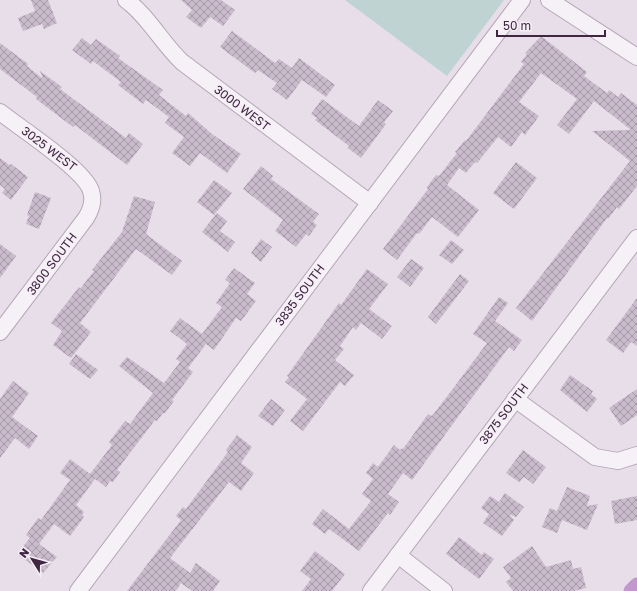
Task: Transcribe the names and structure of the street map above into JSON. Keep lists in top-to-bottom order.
{
  "streets": {
    "street": [
      "3000 WEST",
      "3025 WEST",
      "3800 SOUTH",
      "3835 SOUTH",
      "3875 SOUTH"
    ]
  },
  "crossings": [
    ["3000 WEST", "3835 SOUTH"],
    ["3025 WEST", "3800 SOUTH"]
  ],
  "scale_bar": "50 m",
  "north": "top left"
}
